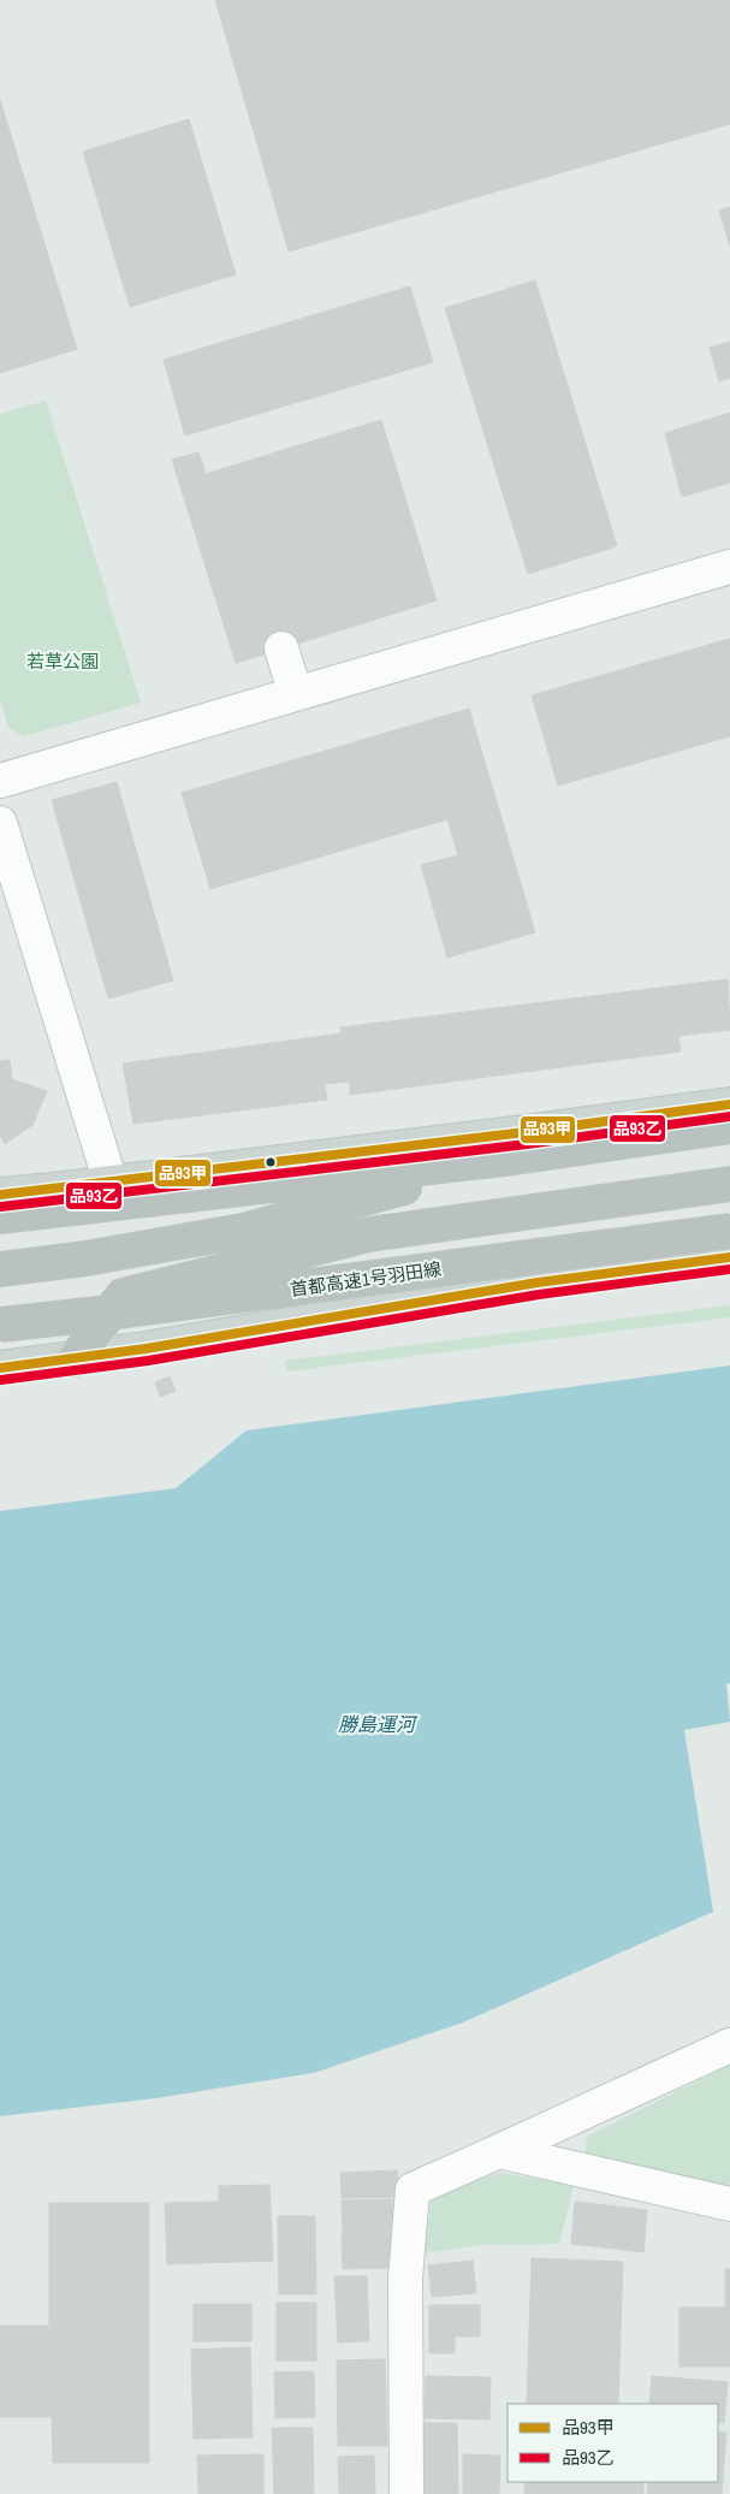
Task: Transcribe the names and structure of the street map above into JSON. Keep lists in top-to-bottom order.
{
  "streets": {
    "highway": ["首都高速1号羽田線"]
  },
  "water": ["勝島運河"],
  "parks": ["若草公園"],
  "lines": ["transit line 品93甲", "transit line 品93乙"],
  "legend": ["品93甲", "品93乙"]
}
